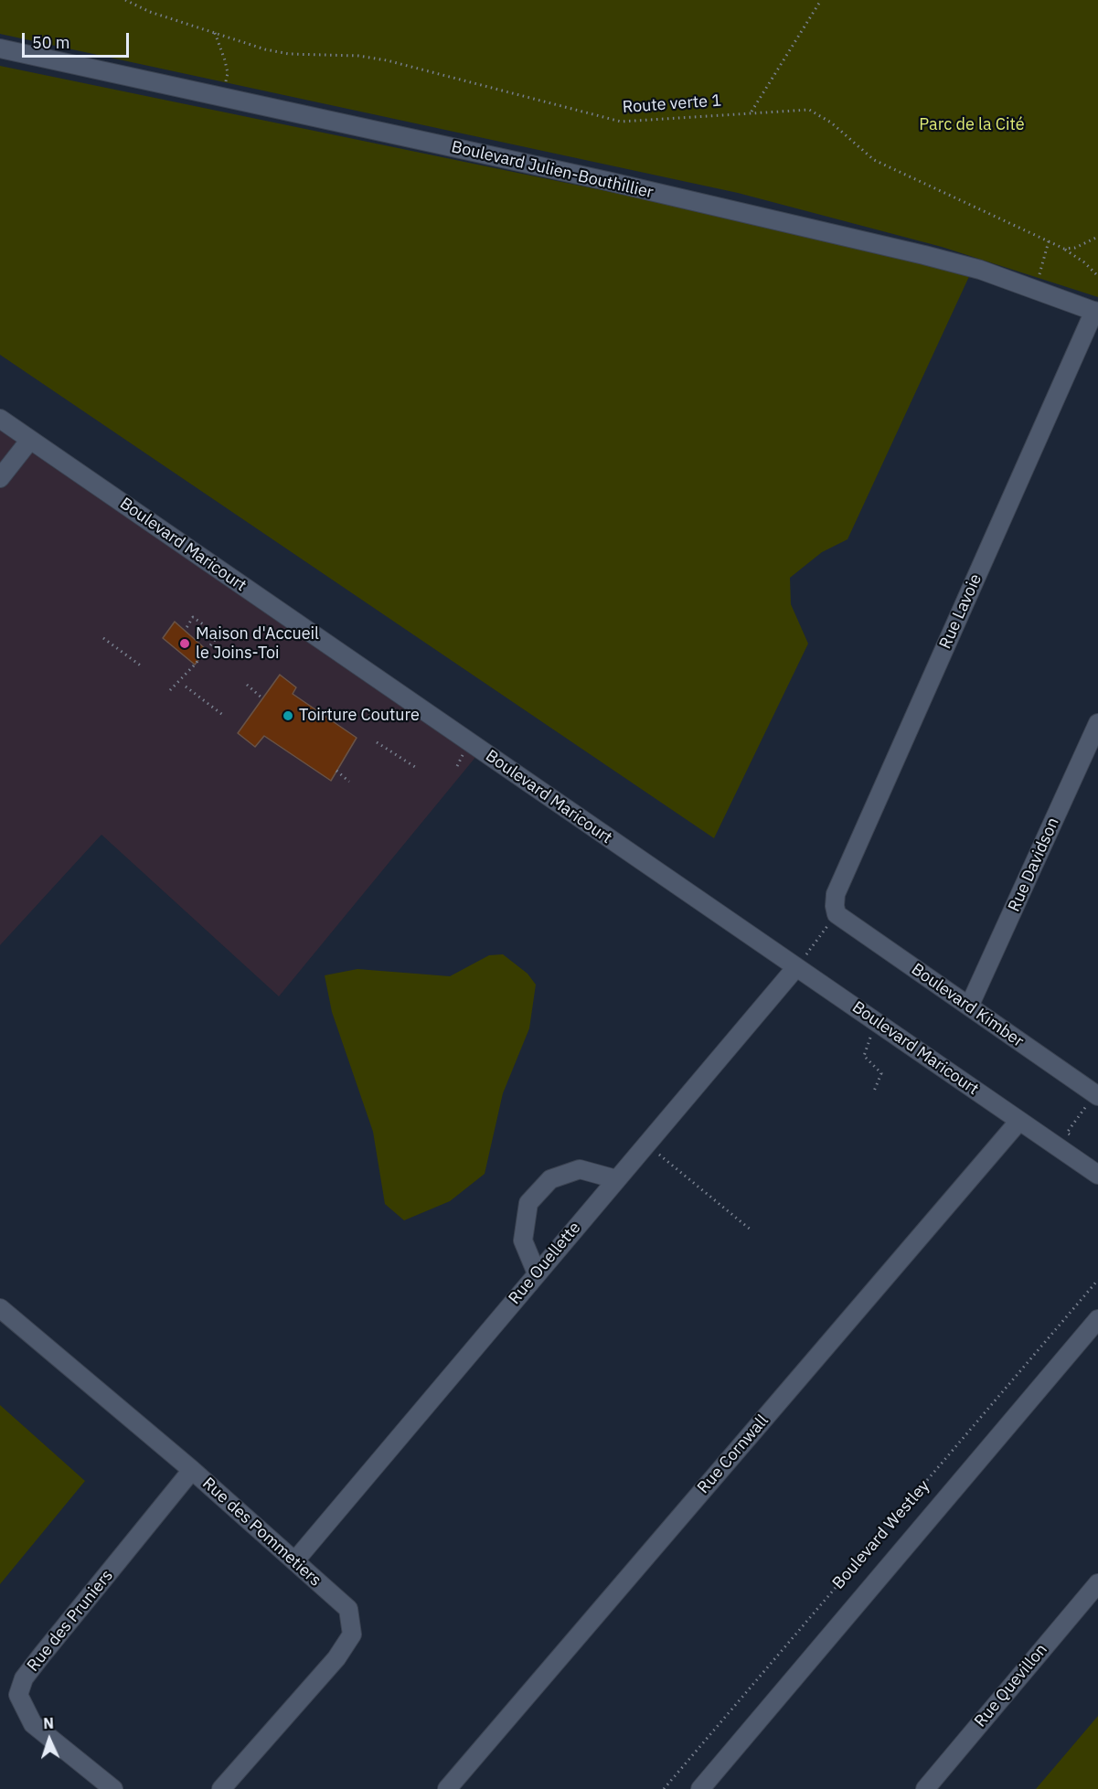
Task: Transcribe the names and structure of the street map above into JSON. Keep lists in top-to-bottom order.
{
  "streets": {
    "street": [
      "Boulevard Julien-Bouthillier",
      "Boulevard Maricourt",
      "Rue Lavoie",
      "Rue Davidson",
      "Boulevard Kimber",
      "Rue Ouellette",
      "Rue Cornwall",
      "Rue des Pommetiers",
      "Boulevard Westley",
      "Rue des Pruniers",
      "Rue Quevillon"
    ],
    "path": ["Route verte 1"]
  },
  "crossings": [
    ["Boulevard Julien-Bouthillier", "Rue Lavoie"],
    ["Boulevard Maricourt", "Rue Ouellette"],
    ["Boulevard Maricourt", "Rue Cornwall"],
    ["Rue Lavoie", "Boulevard Kimber"],
    ["Rue Davidson", "Boulevard Kimber"],
    ["Rue Ouellette", "Rue des Pommetiers"],
    ["Rue des Pommetiers", "Rue des Pruniers"]
  ],
  "parks": ["Parc de la Cité"],
  "places": ["Maison d'Accueil le Joins-Toi", "Toirture Couture"],
  "scale_bar": "50 m",
  "north": "top"
}
